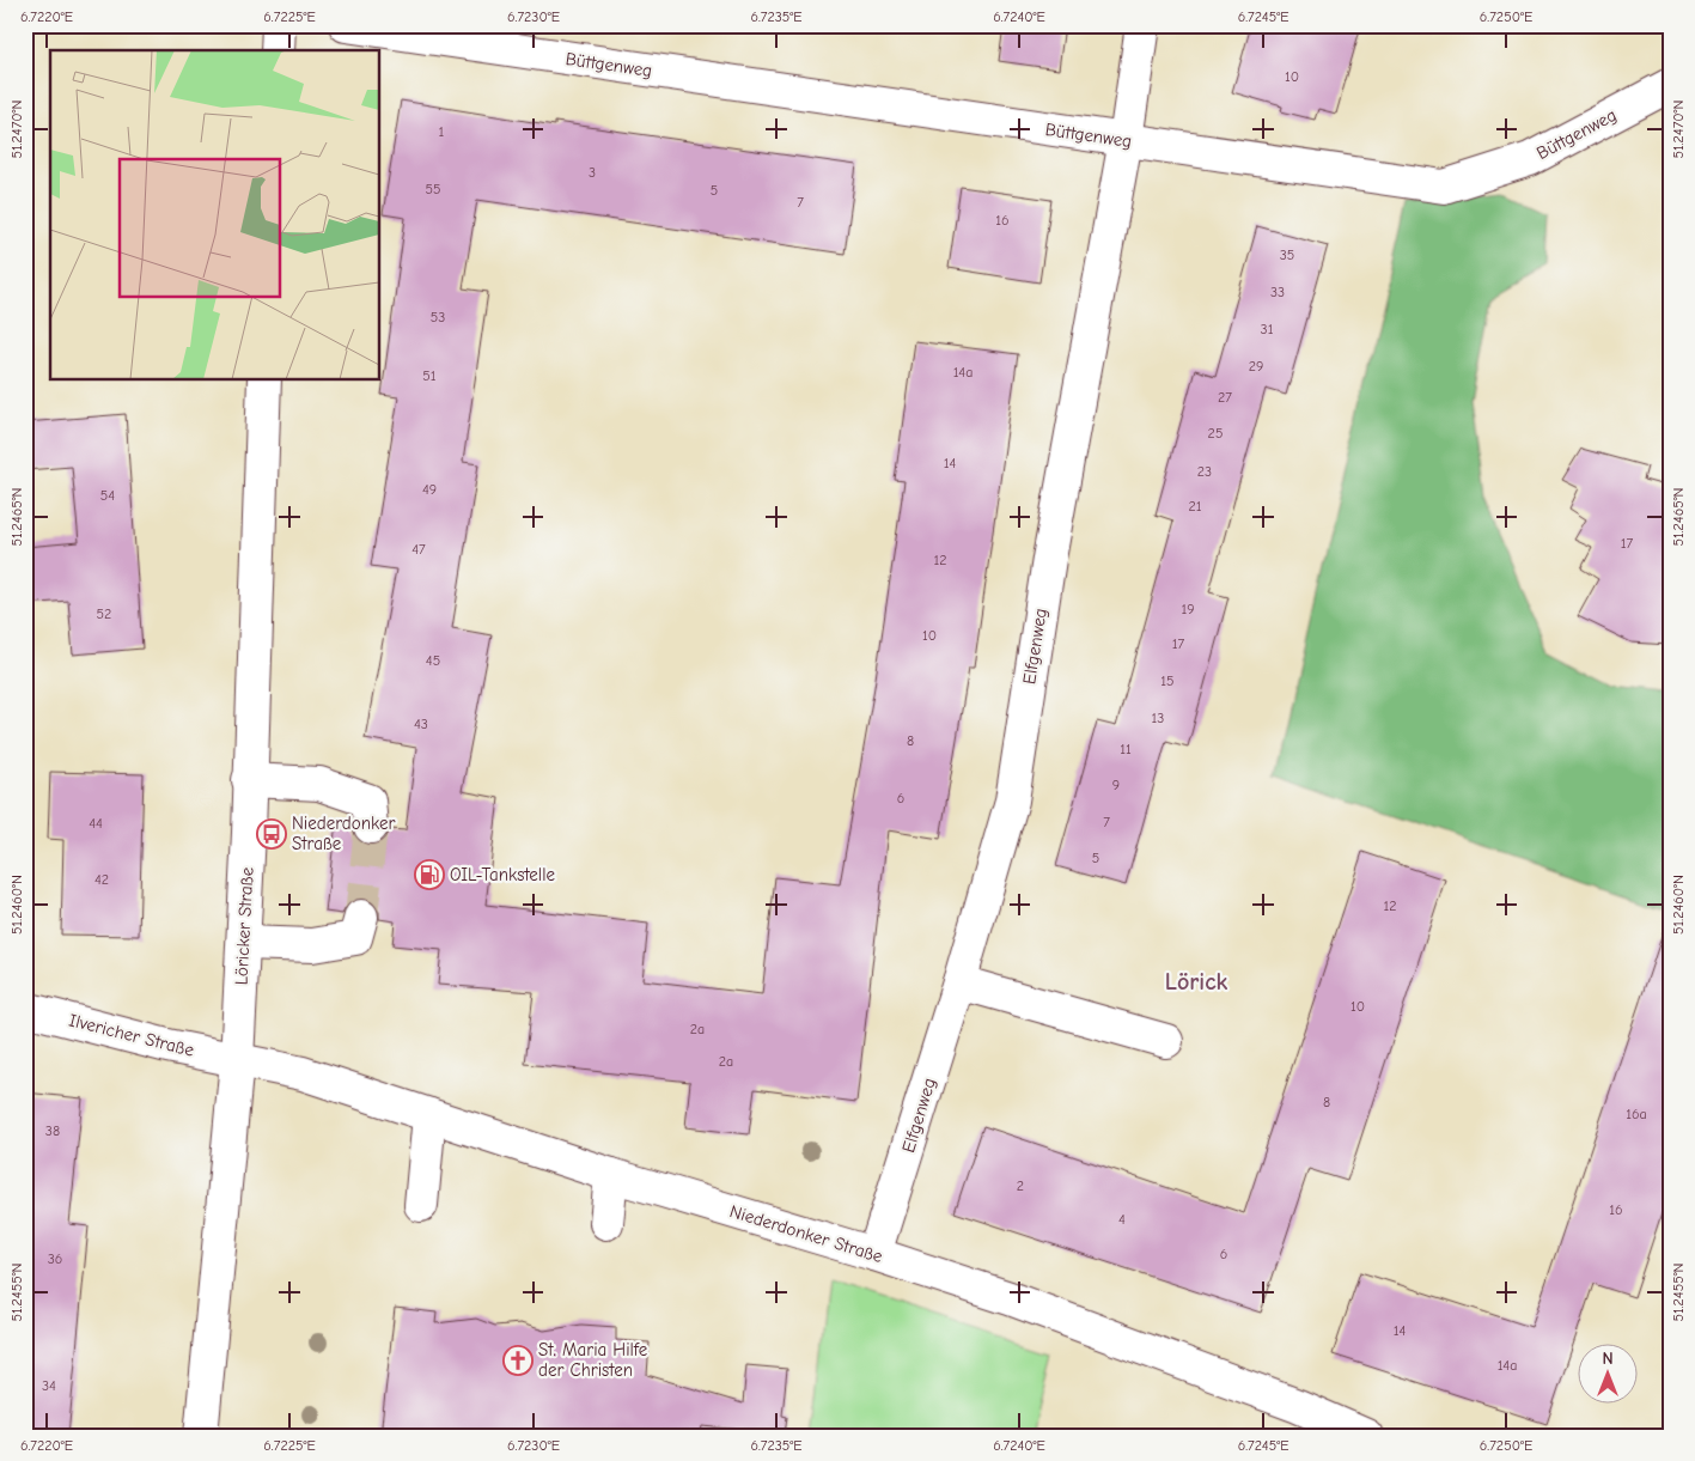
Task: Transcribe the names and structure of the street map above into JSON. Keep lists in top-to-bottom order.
{
  "streets": {
    "street": [
      "Büttgenweg",
      "Elfgenweg",
      "Löricker Straße",
      "Ilvericher Straße",
      "Niederdonker Straße"
    ]
  },
  "crossings": [
    ["Büttgenweg", "Elfgenweg"],
    ["Elfgenweg", "Niederdonker Straße"],
    ["Löricker Straße", "Ilvericher Straße"],
    ["Löricker Straße", "Niederdonker Straße"],
    ["Ilvericher Straße", "Niederdonker Straße"]
  ],
  "districts": ["Lörick"],
  "places": {
    "bus stop": ["Niederdonker Straße"],
    "fuel station": ["OIL-Tankstelle"],
    "church": ["St. Maria Hilfe der Christen"]
  },
  "house_numbers": [
    "10",
    "1",
    "3",
    "55",
    "5",
    "7",
    "16",
    "35",
    "33",
    "53",
    "31",
    "29",
    "14a",
    "51",
    "27",
    "25",
    "14",
    "23",
    "49",
    "54",
    "21",
    "17",
    "47",
    "12",
    "19",
    "52",
    "10",
    "17",
    "45",
    "15",
    "13",
    "43",
    "8",
    "11",
    "9",
    "6",
    "7",
    "44",
    "5",
    "42",
    "12",
    "10",
    "2a",
    "2a",
    "8",
    "16a",
    "38",
    "2",
    "16",
    "4",
    "6",
    "36",
    "14",
    "14a",
    "34"
  ],
  "north": "top",
  "coordinates": [
    "6.7220°E",
    "6.7225°E",
    "6.7230°E",
    "6.7235°E",
    "6.7240°E",
    "6.7245°E",
    "6.7250°E",
    "51.2470°N",
    "51.2465°N",
    "51.2460°N",
    "51.2455°N"
  ]
}
